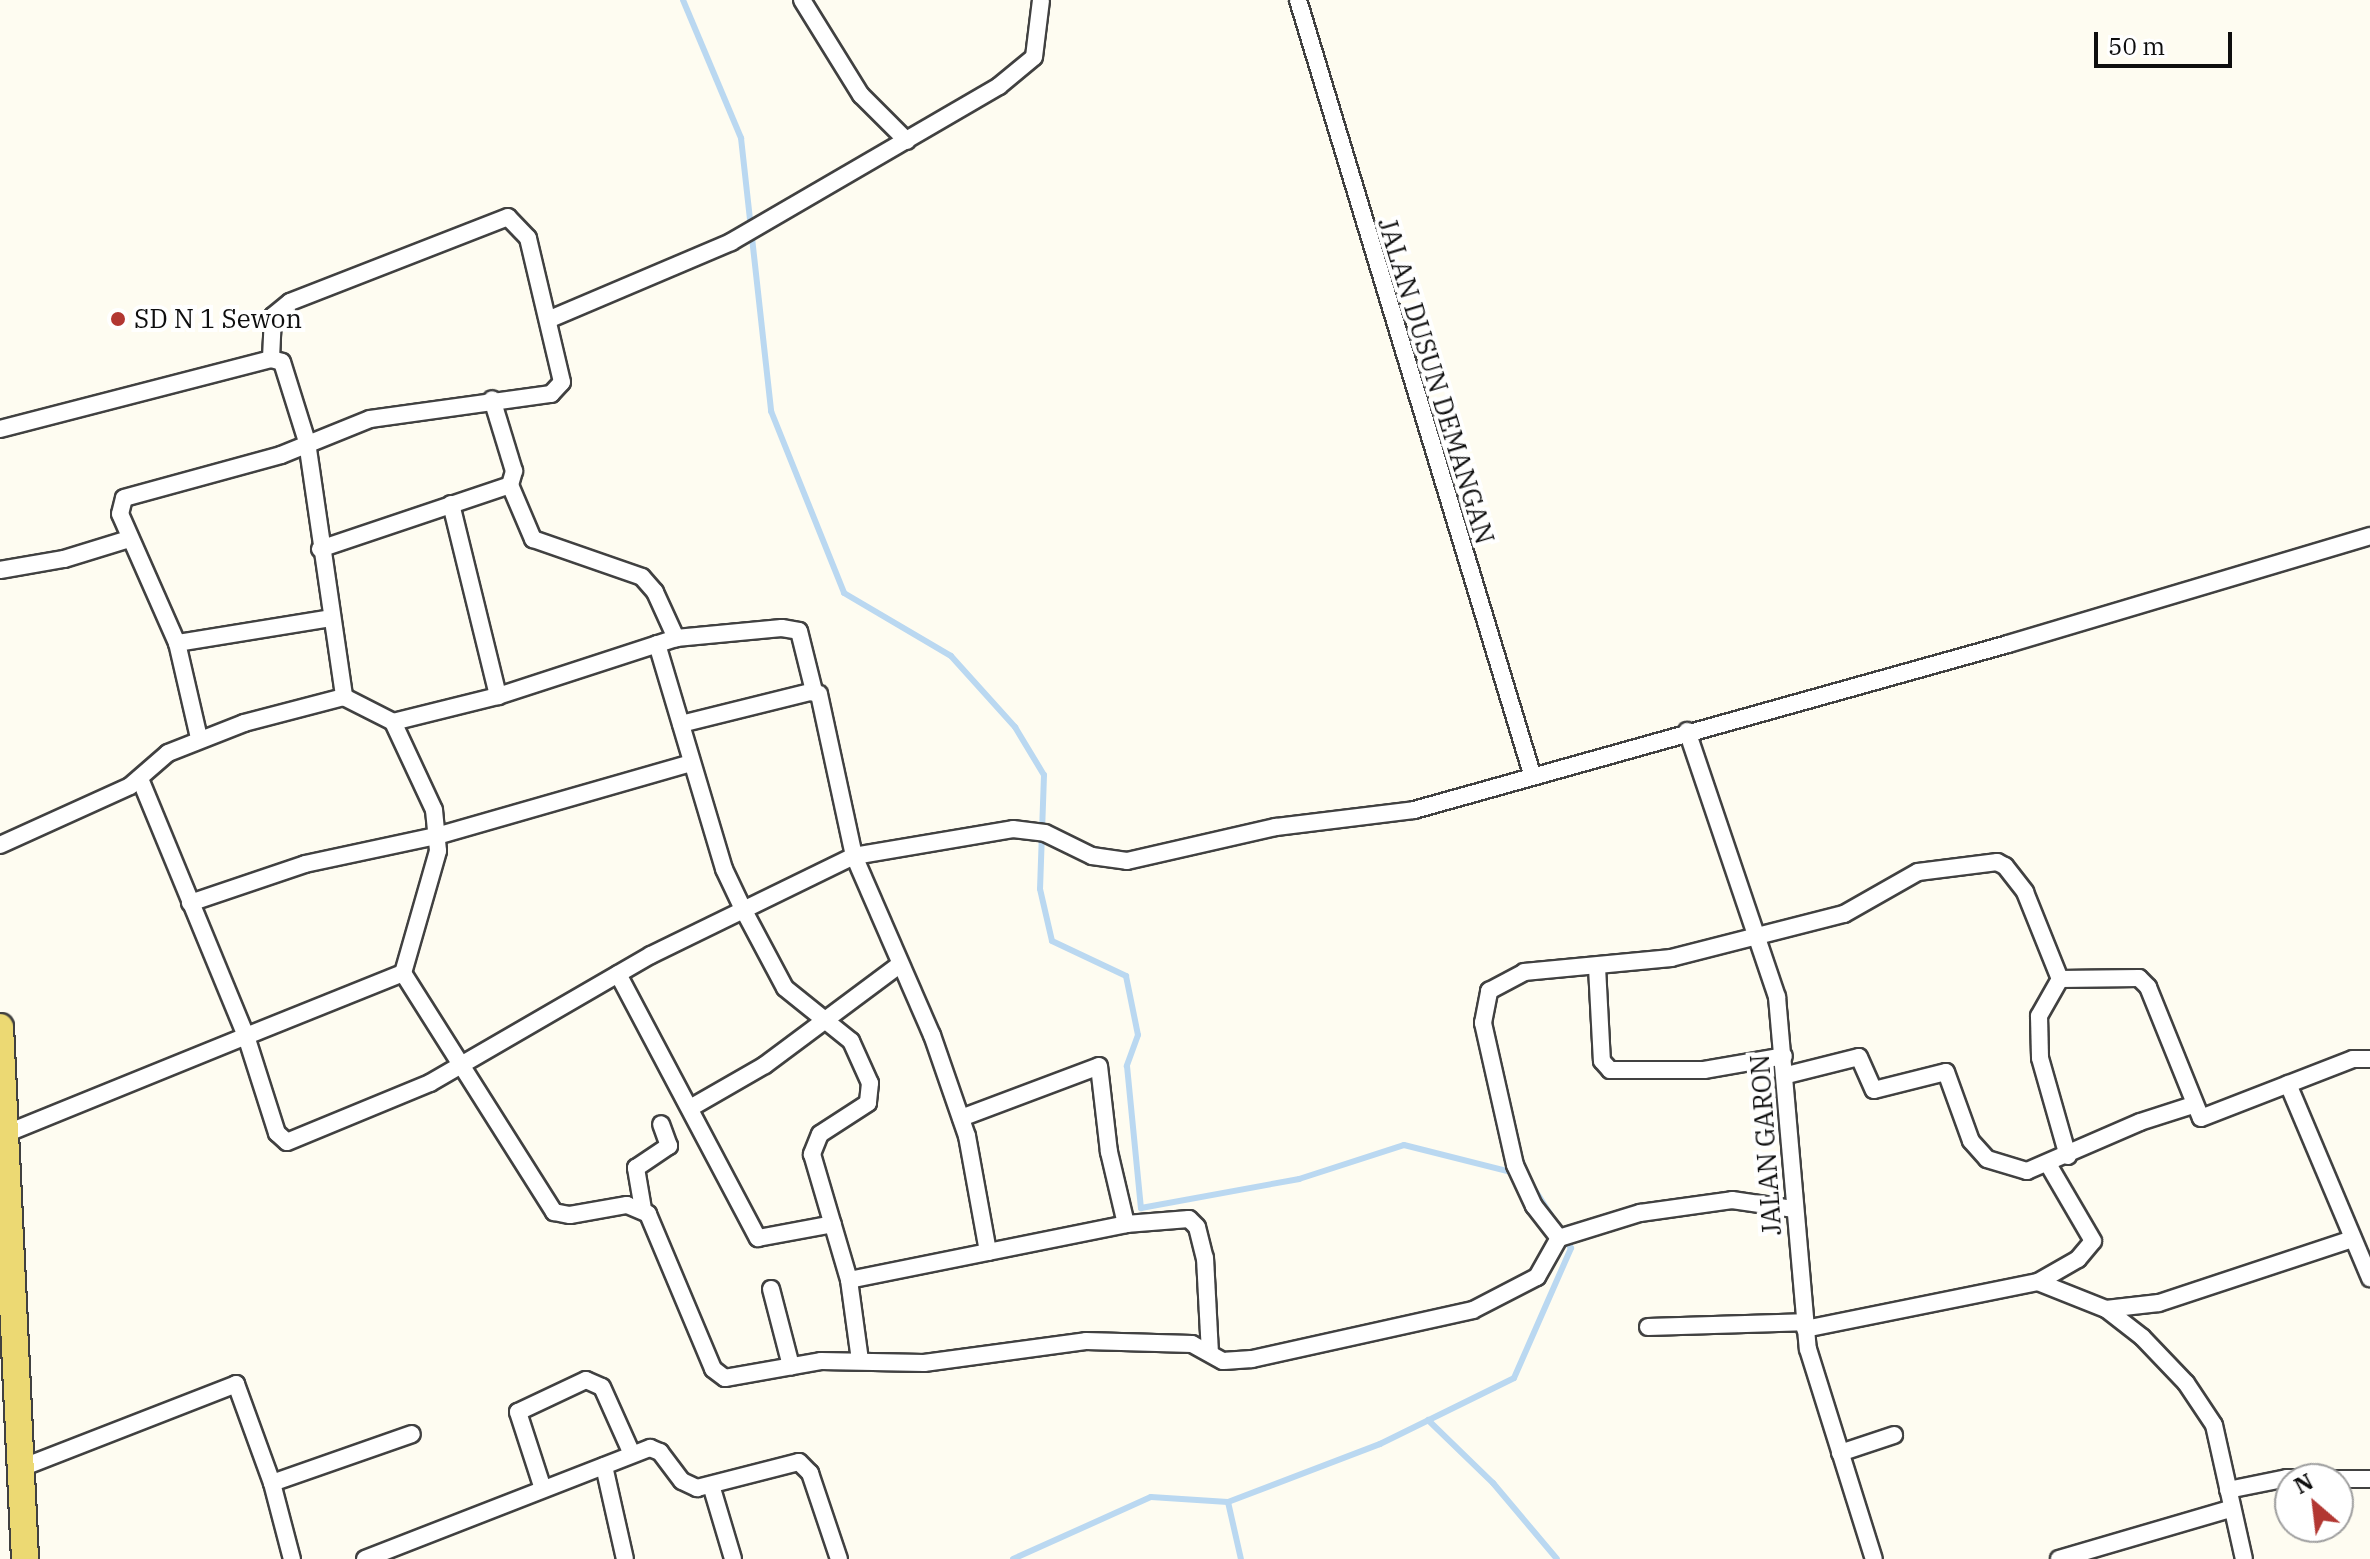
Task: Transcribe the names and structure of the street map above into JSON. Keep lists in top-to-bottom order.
{
  "streets": {
    "street": ["JALAN DUSUN DEMANGAN", "JALAN GARON"]
  },
  "places": ["SD N 1 Sewon"],
  "scale_bar": "50 m",
  "north": "top left"
}
